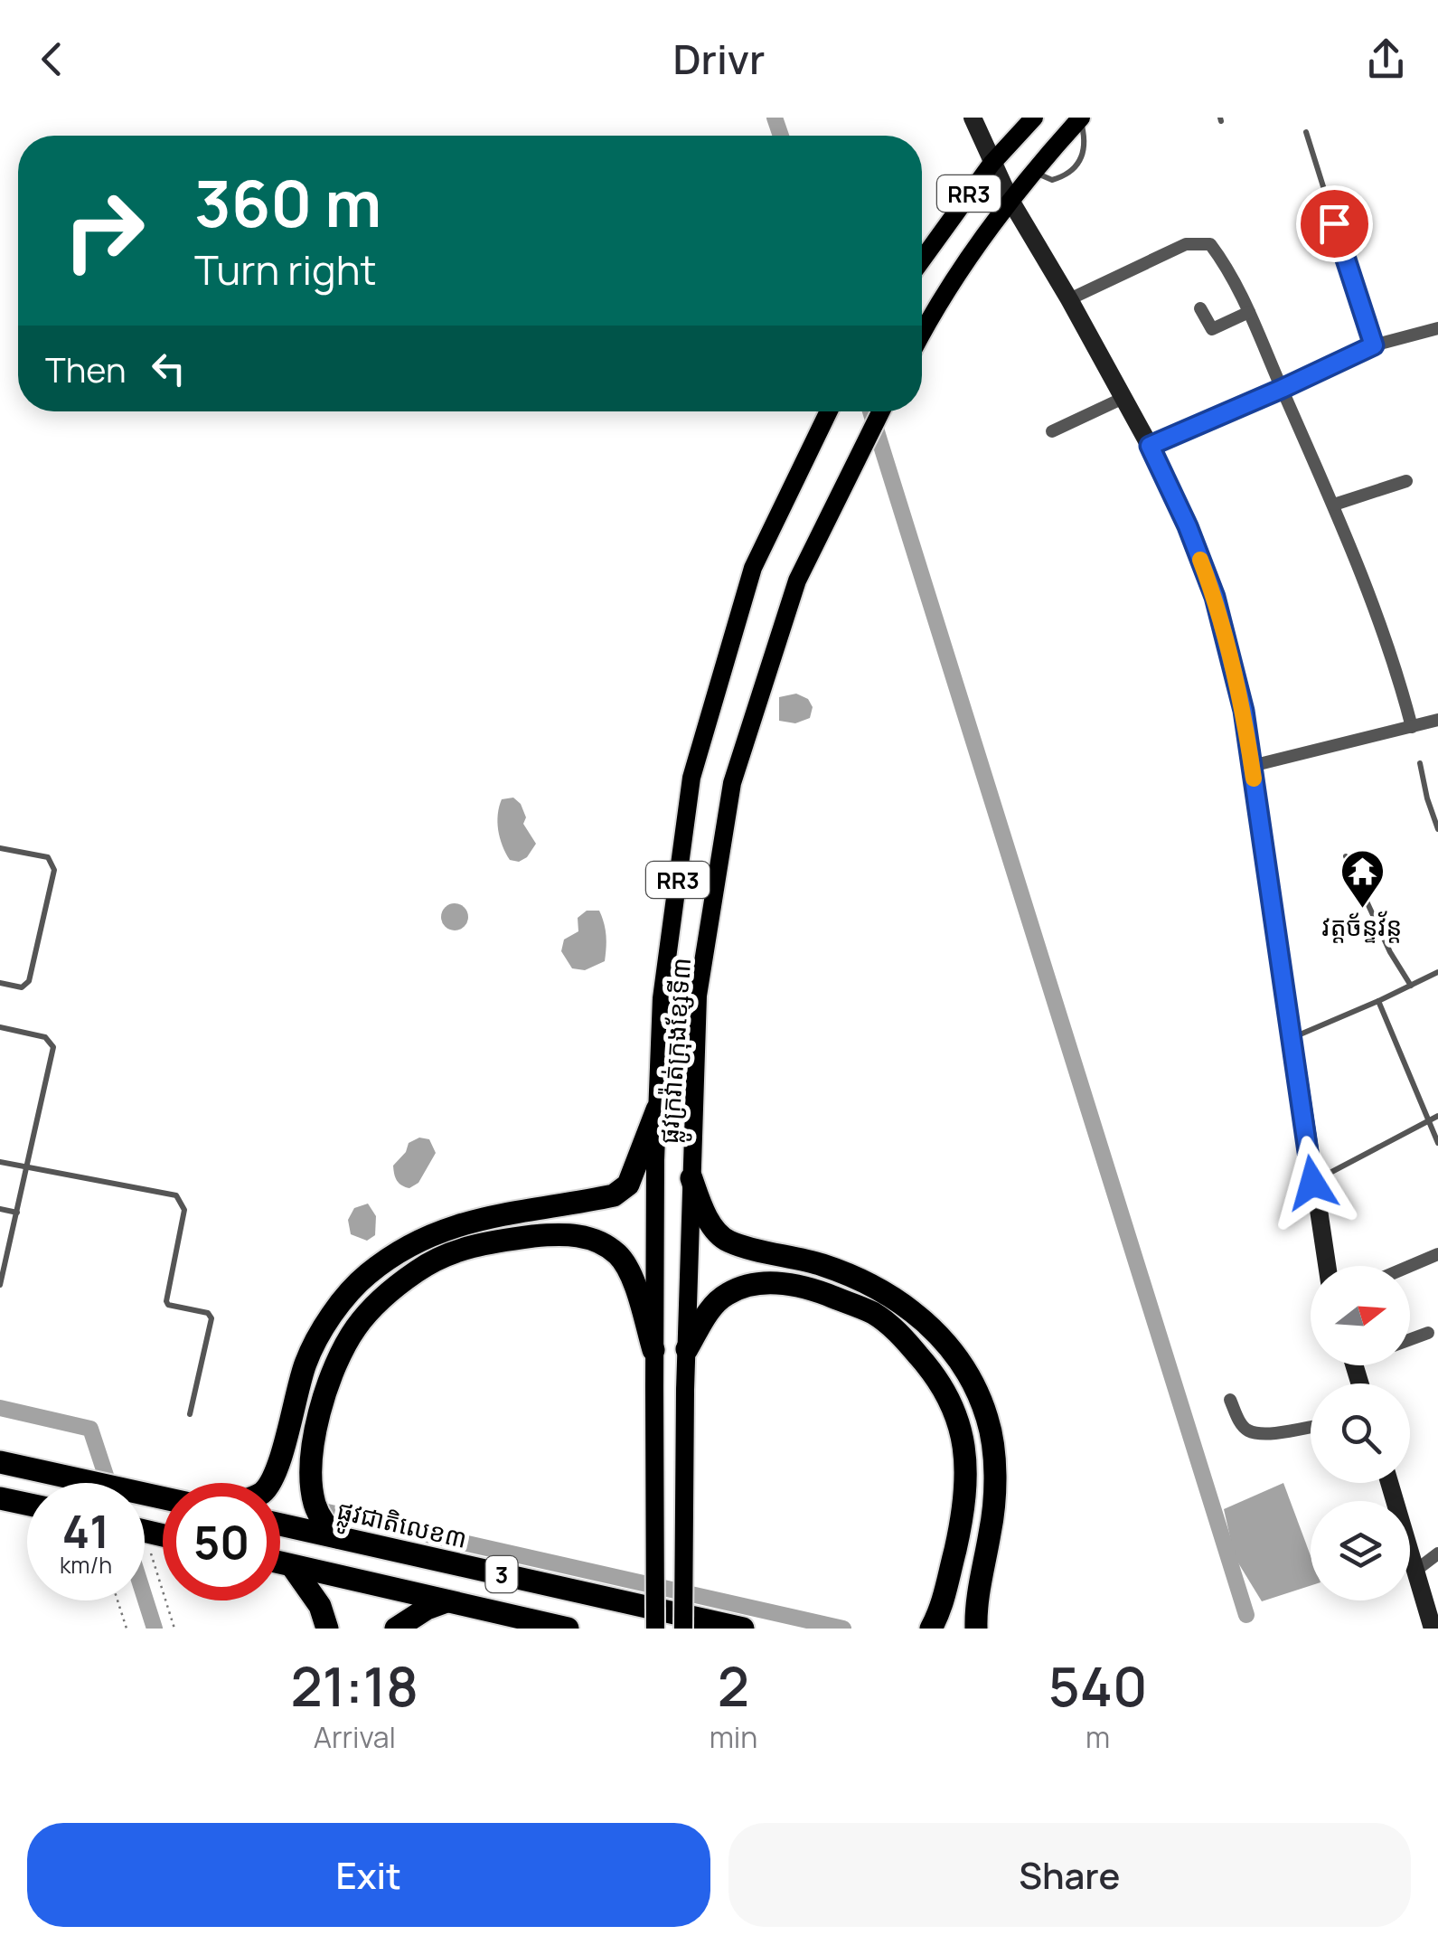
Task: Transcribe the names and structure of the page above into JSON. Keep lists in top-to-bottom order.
{
  "streets": {
    "highway": ["ផ្លូវជាតិលេខ៣", "3"],
    "main road": ["RR3", "ផ្លូវក្រវ៉ាត់ក្រុងខ្សែទី៣"]
  },
  "places": {
    "temple": ["វត្តច័ន្ទវ័ន្ត"]
  },
  "north": "right",
  "page": {
    "header": "Drivr",
    "turn": ["360 m", "Turn right"],
    "then": "Then",
    "speed": "41 km/h",
    "limit": "50",
    "eta": [
      "21:18",
      "Arrival",
      "2",
      "min",
      "540",
      "m"
    ],
    "buttons": ["Exit", "Share"]
  }
}
